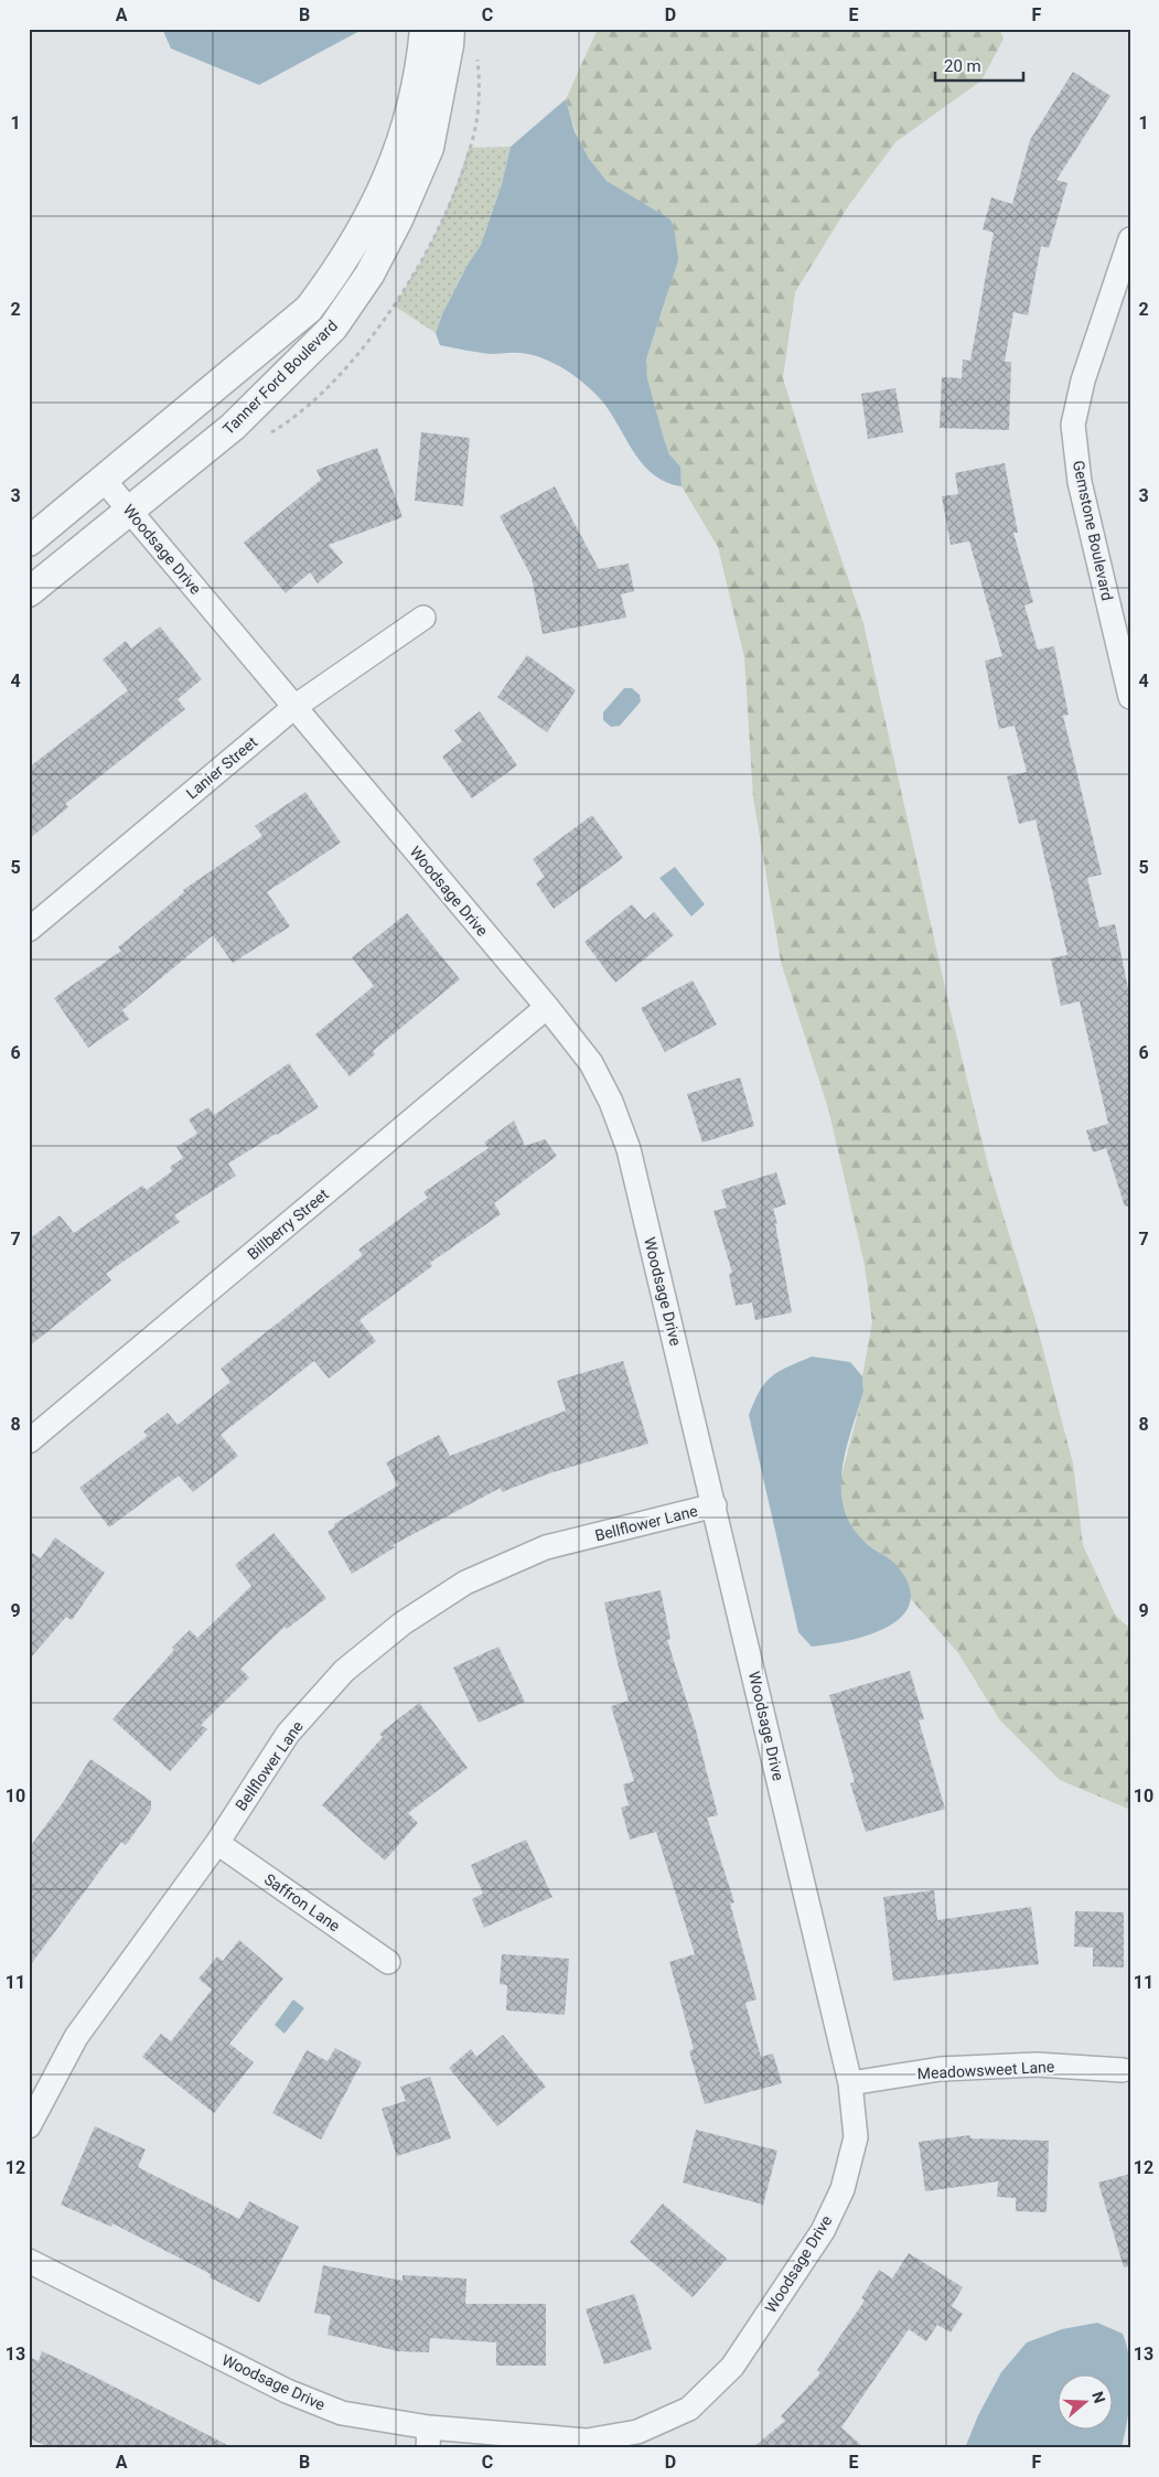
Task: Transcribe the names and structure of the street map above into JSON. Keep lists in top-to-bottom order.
{
  "streets": {
    "street": [
      "Tanner Ford Boulevard",
      "Gemstone Boulevard",
      "Woodsage Drive",
      "Lanier Street",
      "Billberry Street",
      "Bellflower Lane",
      "Saffron Lane",
      "Meadowsweet Lane"
    ]
  },
  "crossings": [
    ["Tanner Ford Boulevard", "Woodsage Drive"],
    ["Woodsage Drive", "Lanier Street"],
    ["Woodsage Drive", "Billberry Street"],
    ["Woodsage Drive", "Bellflower Lane"],
    ["Woodsage Drive", "Meadowsweet Lane"],
    ["Bellflower Lane", "Saffron Lane"]
  ],
  "scale_bar": "20 m",
  "north": "right",
  "grid": {
    "columns": [
      "A",
      "B",
      "C",
      "D",
      "E",
      "F"
    ],
    "rows": [
      "1",
      "2",
      "3",
      "4",
      "5",
      "6",
      "7",
      "8",
      "9",
      "10",
      "11",
      "12",
      "13"
    ]
  }
}
